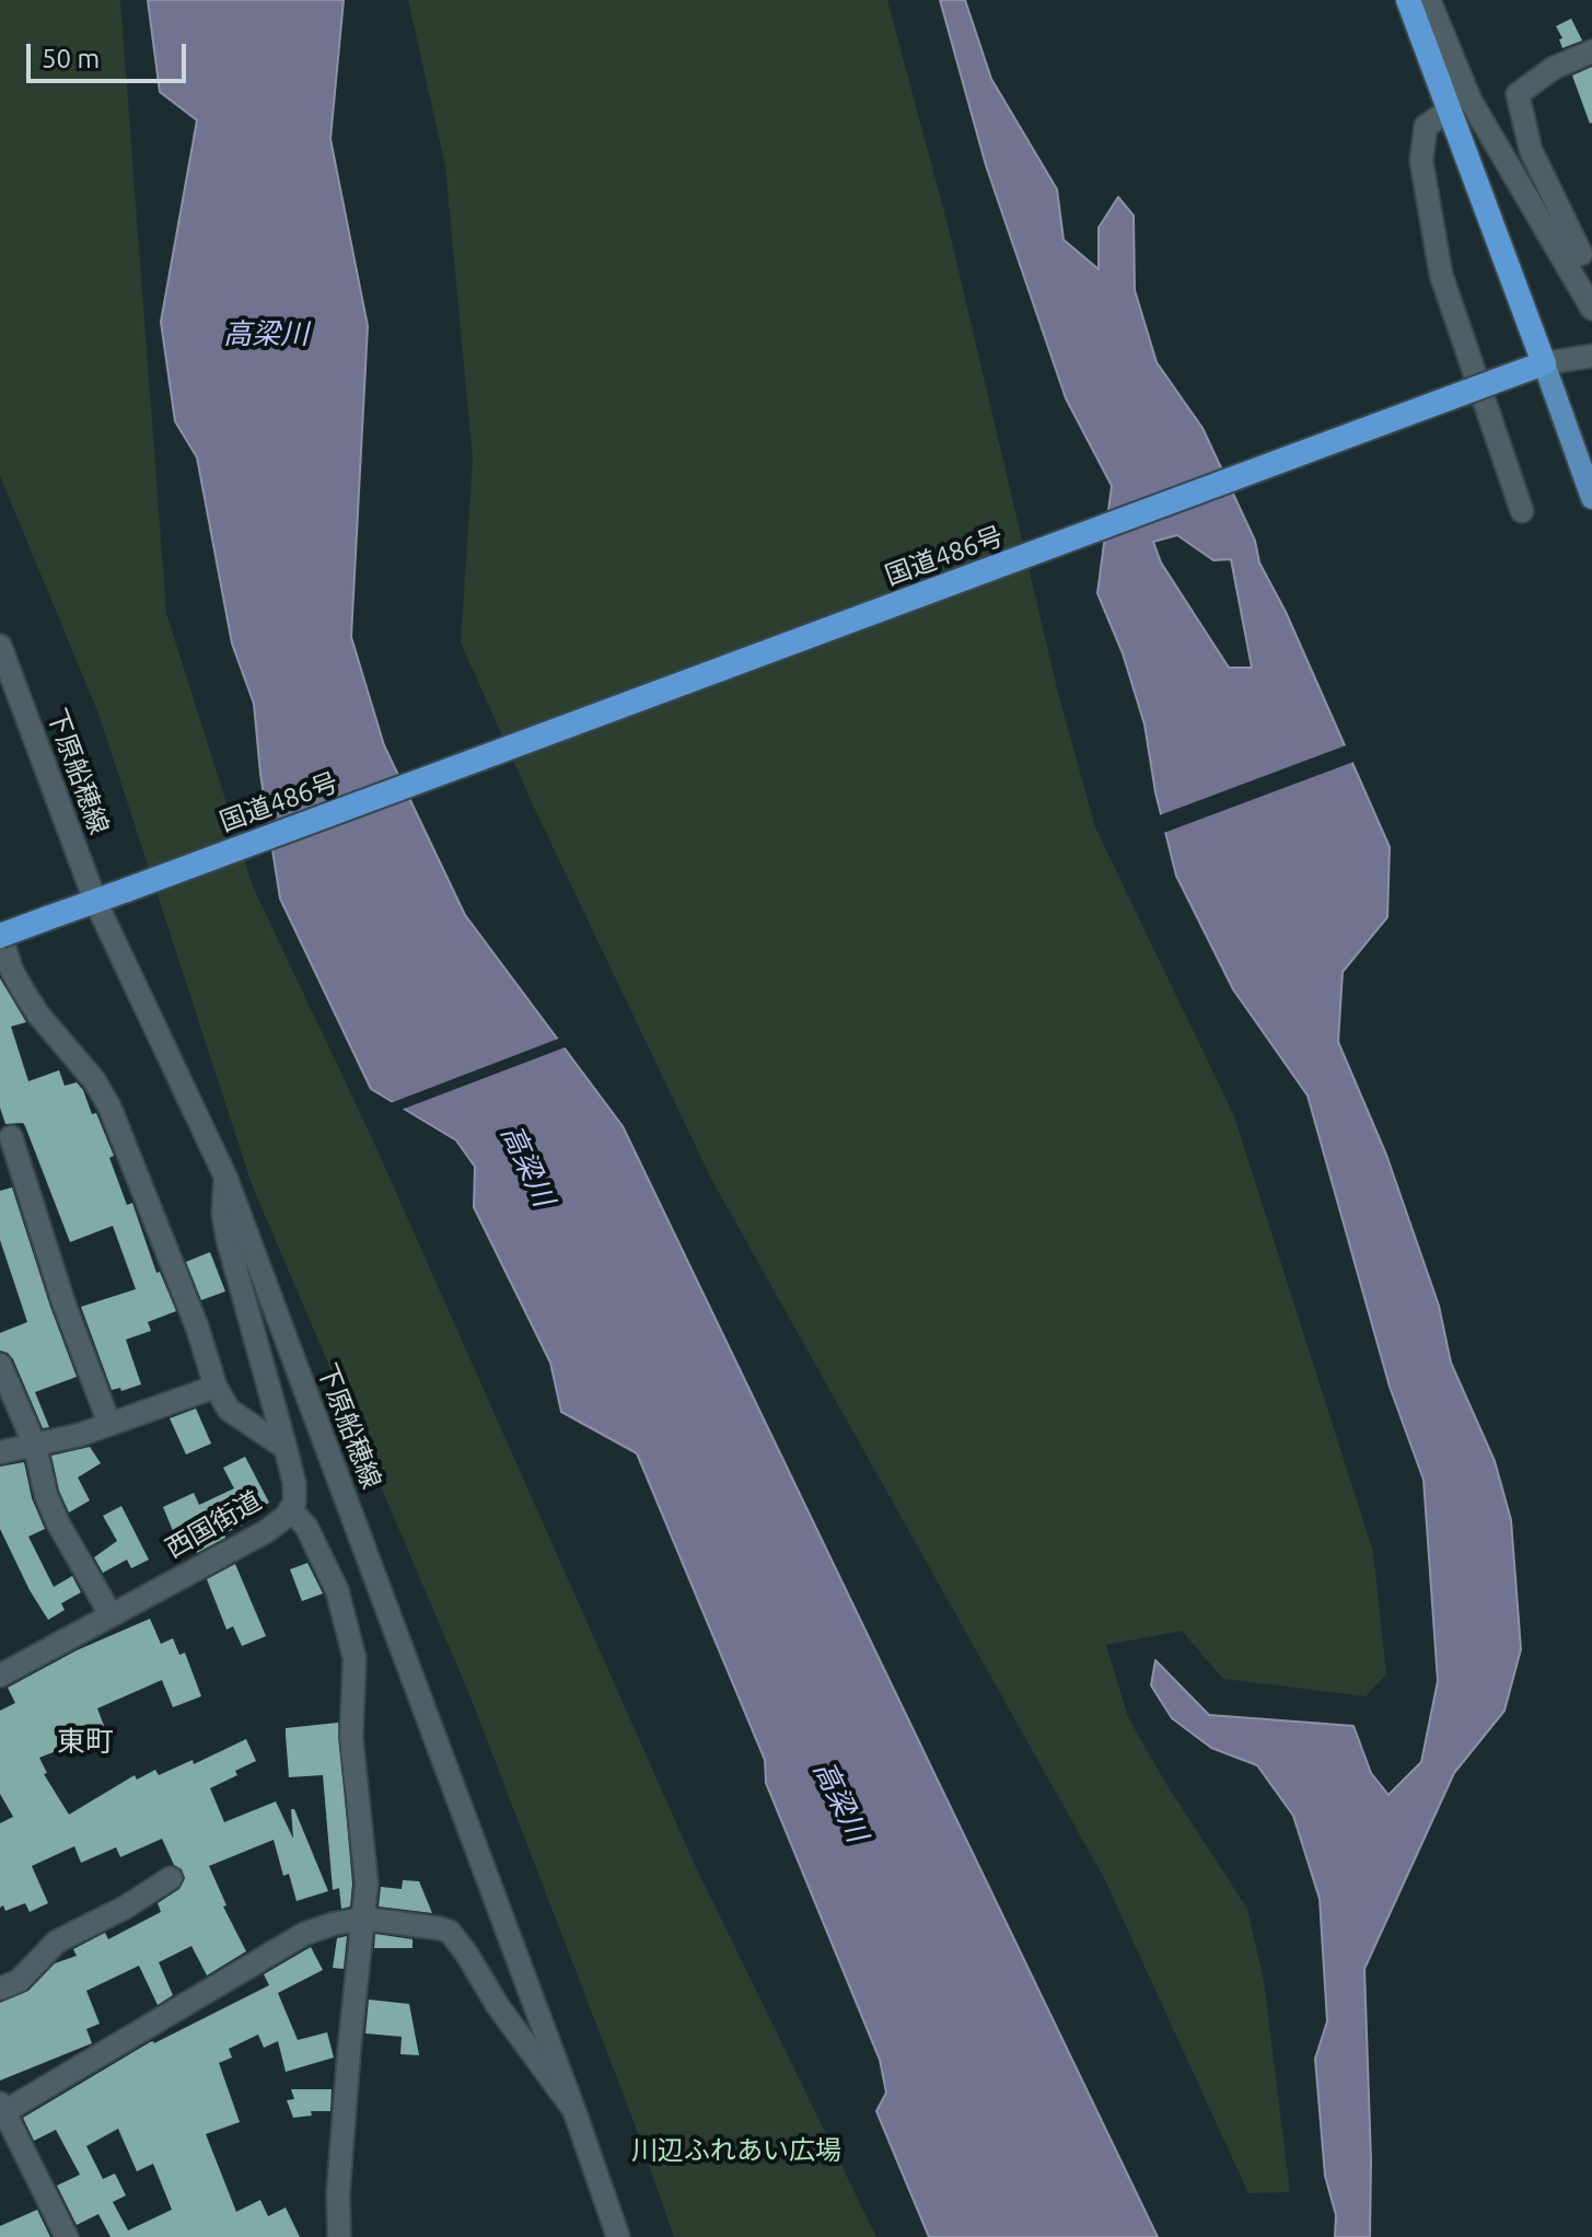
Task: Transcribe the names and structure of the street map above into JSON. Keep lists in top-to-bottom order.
{
  "streets": {
    "highway": ["国道486号"],
    "street": ["下原船穂線", "西国街道"]
  },
  "crossings": [
    ["国道486号", "下原船穂線"],
    ["下原船穂線", "西国街道"]
  ],
  "districts": ["東町"],
  "water": ["高梁川"],
  "parks": ["川辺ふれあい広場"],
  "scale_bar": "50 m"
}
